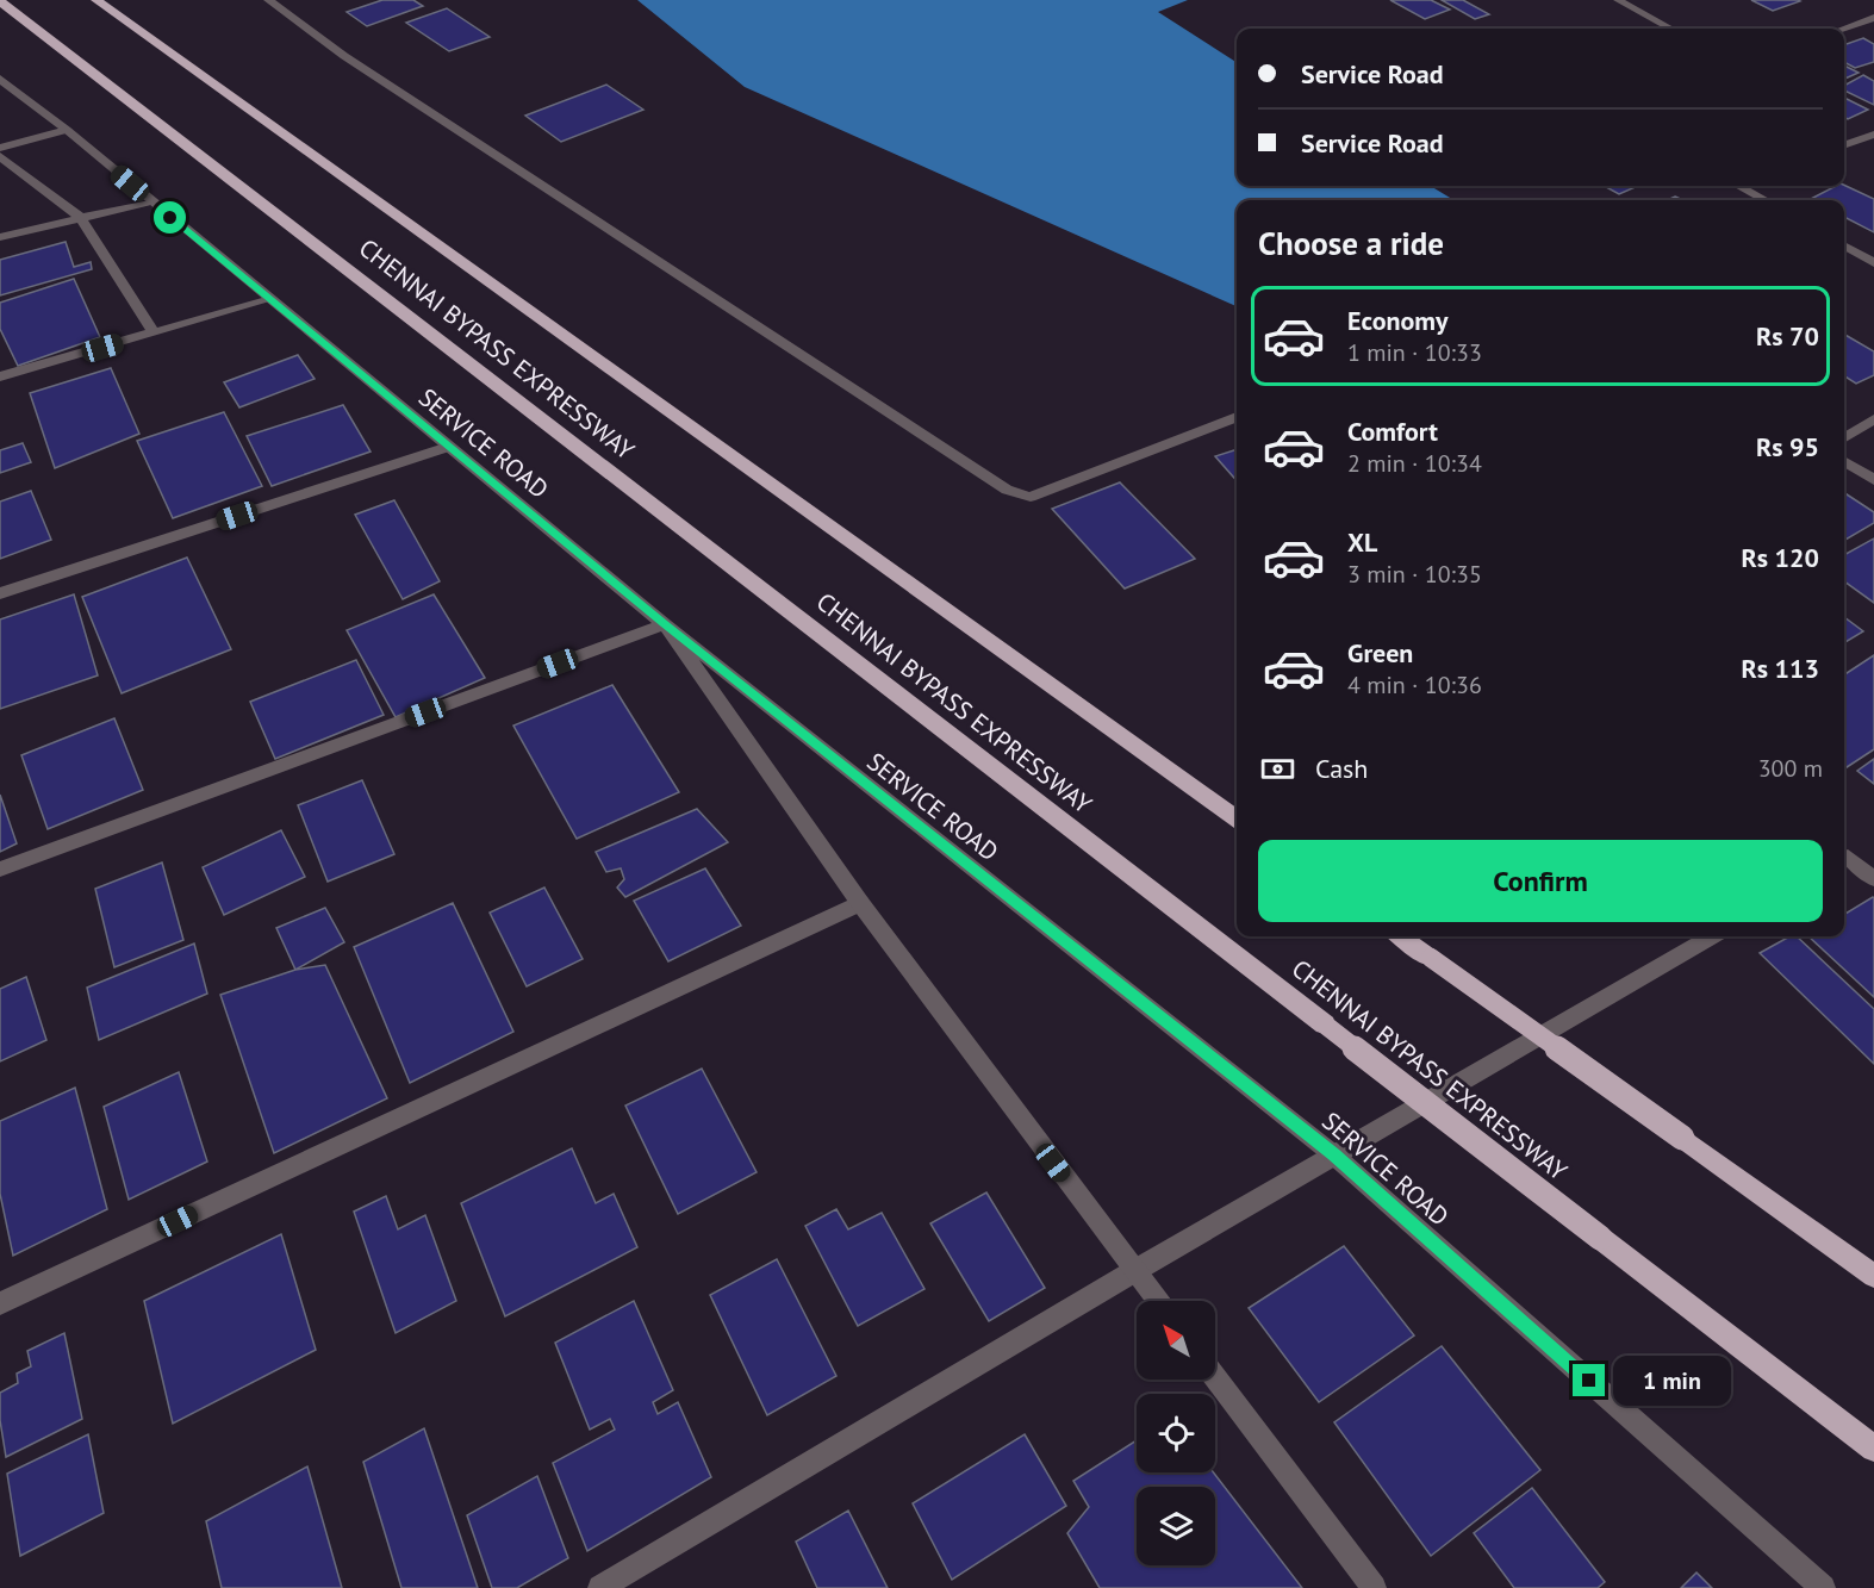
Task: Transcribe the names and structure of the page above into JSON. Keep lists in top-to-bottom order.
{
  "streets": {
    "highway": ["CHENNAI BYPASS EXPRESSWAY"],
    "street": ["SERVICE ROAD"]
  },
  "north": "top left",
  "page": {
    "banner": ["Service Road", "Service Road"],
    "heading": "Choose a ride",
    "list": [
      {
        "name": "Economy",
        "note": "1 min · 10:33",
        "value": "Rs 70"
      },
      {
        "name": "Comfort",
        "note": "2 min · 10:34",
        "value": "Rs 95"
      },
      {
        "name": "XL",
        "note": "3 min · 10:35",
        "value": "Rs 120"
      },
      {
        "name": "Green",
        "note": "4 min · 10:36",
        "value": "Rs 113"
      }
    ],
    "pay": ["Cash", "300 m"],
    "buttons": "Confirm",
    "bubble": "1 min"
  }
}
